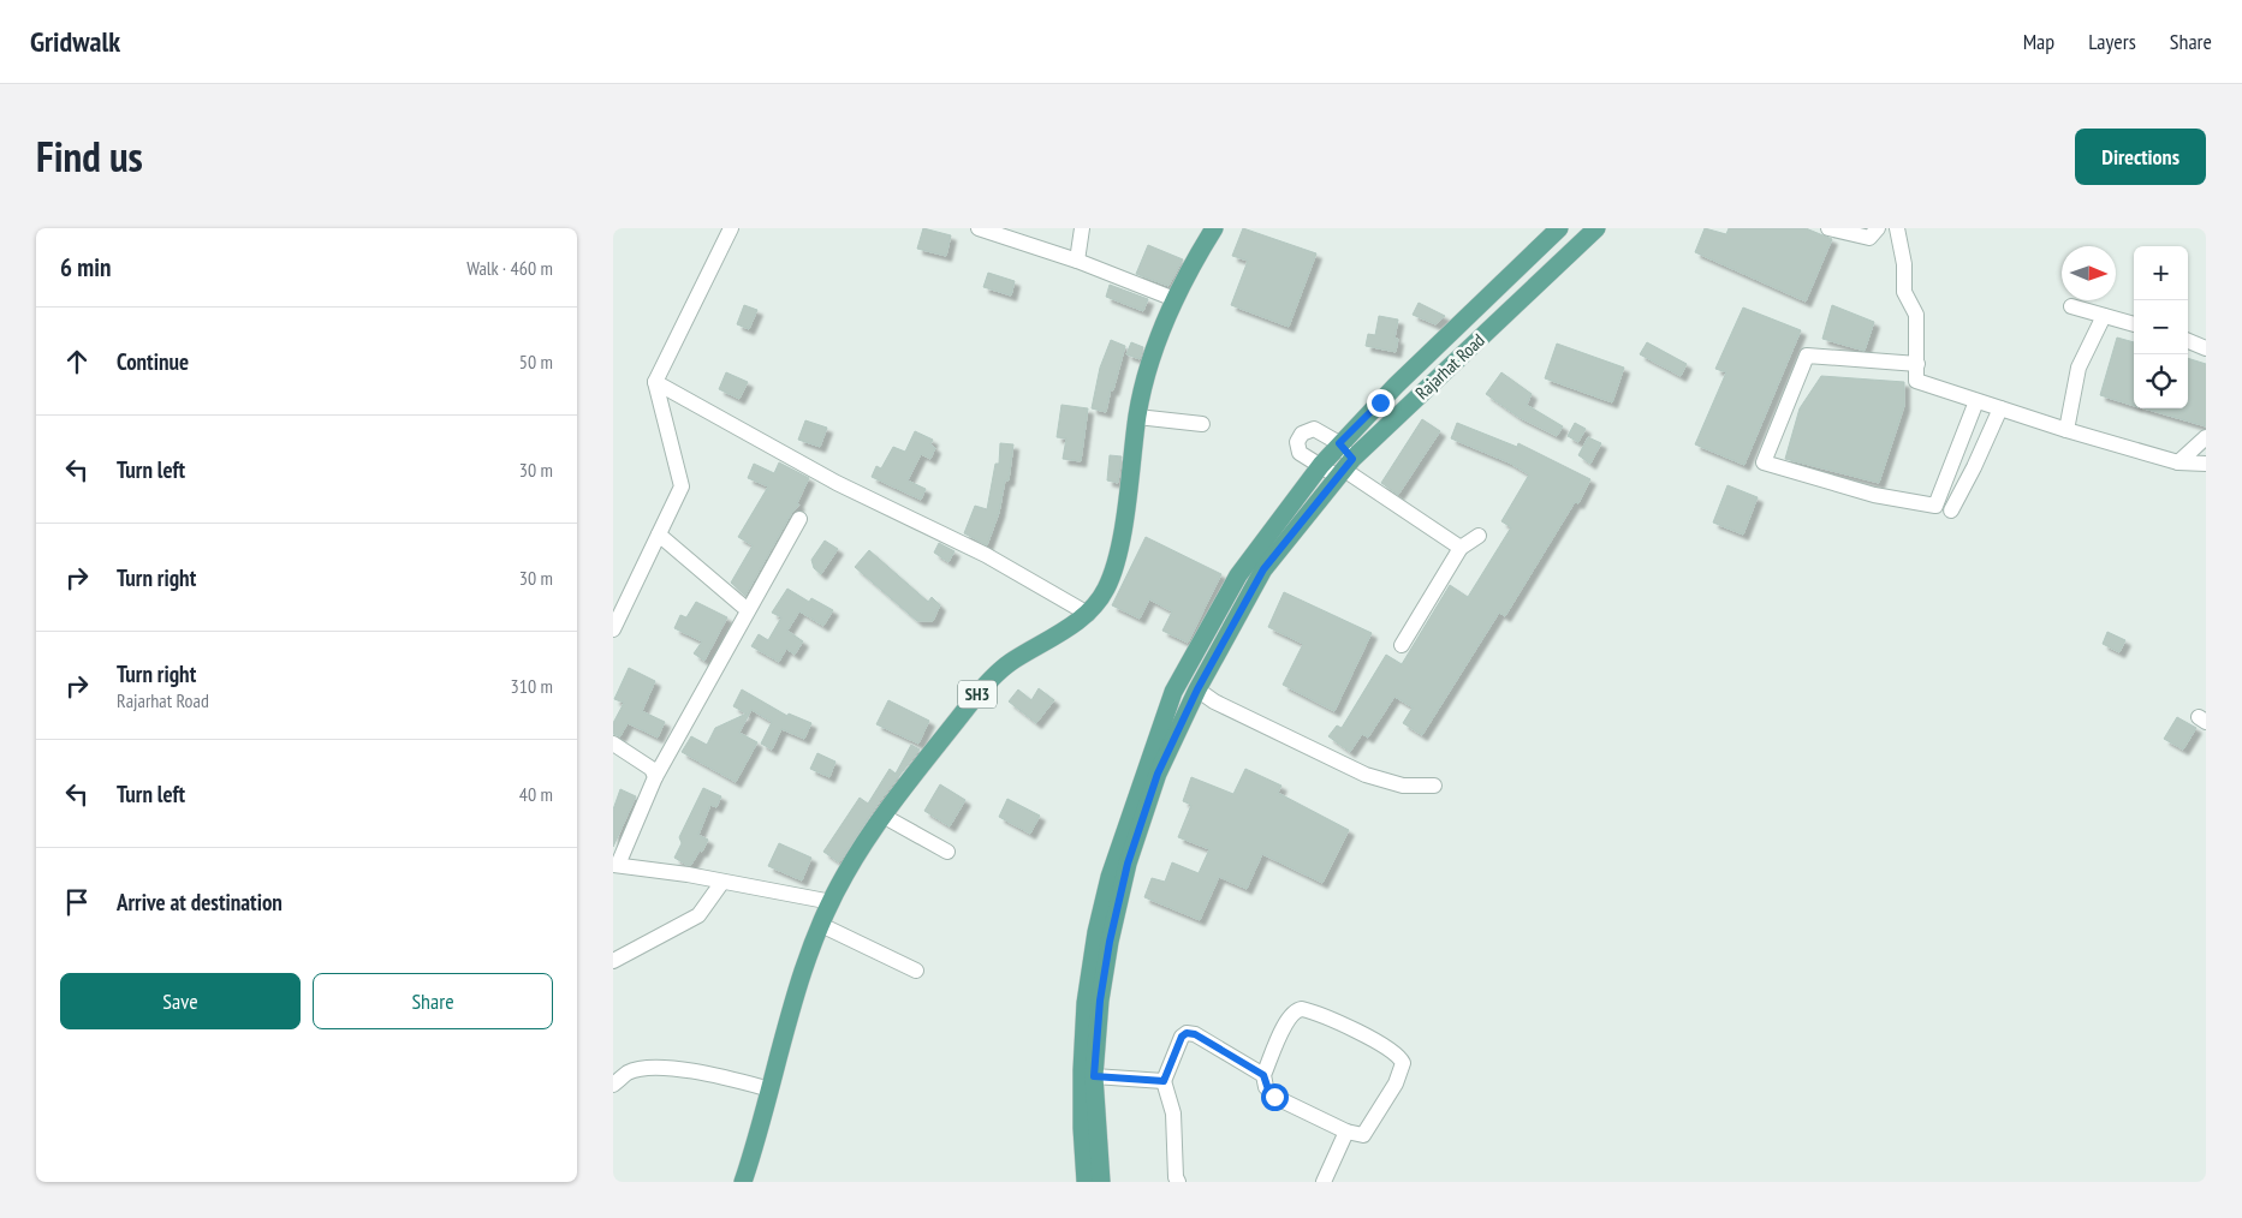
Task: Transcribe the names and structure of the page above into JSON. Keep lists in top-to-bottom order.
{
  "streets": {
    "main road": ["Rajarhat Road", "SH3"]
  },
  "north": "right",
  "page": {
    "header": "Gridwalk",
    "nav": ["Map", "Layers", "Share"],
    "title": "Find us",
    "buttons": [
      "Directions",
      ["Save", "Share"]
    ],
    "heading": ["6 min", "Walk · 460 m"],
    "map_buttons": ["+", "−"],
    "list": [
      ["Continue", "50 m"],
      ["Turn left", "30 m"],
      ["Turn right", "30 m"],
      ["Turn right", "Rajarhat Road", "310 m"],
      ["Turn left", "40 m"],
      "Arrive at destination"
    ]
  }
}
